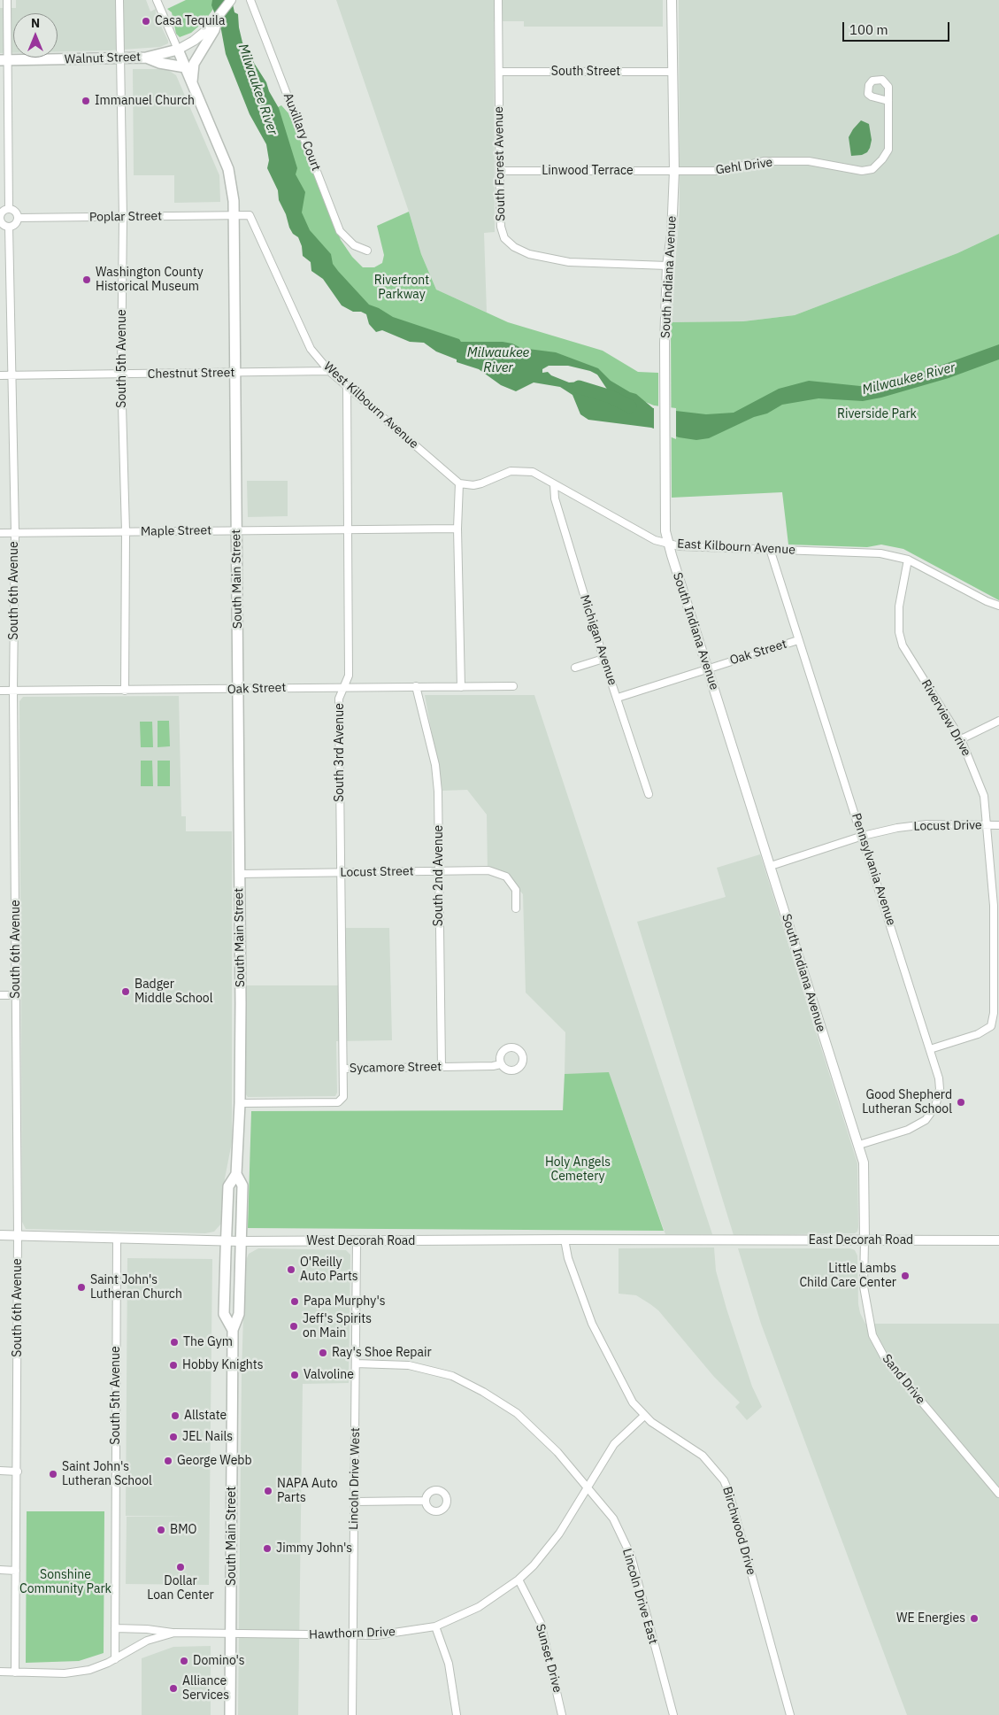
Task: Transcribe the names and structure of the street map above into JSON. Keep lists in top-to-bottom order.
{
  "streets": {
    "main road": ["Walnut Street", "South Main Street"],
    "street": [
      "South Street",
      "Auxillary Court",
      "South Forest Avenue",
      "Gehl Drive",
      "Linwood Terrace",
      "Poplar Street",
      "South Indiana Avenue",
      "South 5th Avenue",
      "Chestnut Street",
      "West Kilbourn Avenue",
      "Maple Street",
      "East Kilbourn Avenue",
      "South 6th Avenue",
      "Michigan Avenue",
      "Oak Street",
      "Riverview Drive",
      "South 3rd Avenue",
      "Locust Drive",
      "Pennsylvania Avenue",
      "Locust Street",
      "South 2nd Avenue",
      "Sycamore Street",
      "East Decorah Road",
      "West Decorah Road",
      "Sand Drive",
      "Lincoln Drive West",
      "Birchwood Drive",
      "Lincoln Drive East",
      "Hawthorn Drive",
      "Sunset Drive"
    ]
  },
  "crossings": [
    ["Walnut Street", "South 5th Avenue"],
    ["Walnut Street", "South Main Street"],
    ["South Street", "South Forest Avenue"],
    ["South Street", "South Indiana Avenue"],
    ["South Forest Avenue", "Linwood Terrace"],
    ["South Forest Avenue", "South Indiana Avenue"],
    ["Gehl Drive", "Linwood Terrace"],
    ["Gehl Drive", "South Indiana Avenue"],
    ["Linwood Terrace", "South Indiana Avenue"],
    ["Poplar Street", "South 5th Avenue"],
    ["Poplar Street", "West Kilbourn Avenue"],
    ["Poplar Street", "South Main Street"],
    ["Poplar Street", "South 6th Avenue"],
    ["South Indiana Avenue", "East Kilbourn Avenue"],
    ["South Indiana Avenue", "Oak Street"],
    ["South Indiana Avenue", "Locust Drive"],
    ["South Indiana Avenue", "Pennsylvania Avenue"],
    ["South Indiana Avenue", "East Decorah Road"],
    ["South Indiana Avenue", "Sand Drive"],
    ["South 5th Avenue", "Chestnut Street"],
    ["South 5th Avenue", "Maple Street"],
    ["South 5th Avenue", "Oak Street"],
    ["South 5th Avenue", "West Decorah Road"],
    ["South 5th Avenue", "Hawthorn Drive"],
    ["Chestnut Street", "West Kilbourn Avenue"],
    ["Chestnut Street", "South Main Street"],
    ["Chestnut Street", "South 6th Avenue"],
    ["West Kilbourn Avenue", "East Kilbourn Avenue"],
    ["West Kilbourn Avenue", "South Main Street"],
    ["West Kilbourn Avenue", "South 3rd Avenue"],
    ["Maple Street", "South Main Street"],
    ["Maple Street", "South 6th Avenue"],
    ["Maple Street", "South 3rd Avenue"],
    ["East Kilbourn Avenue", "Michigan Avenue"],
    ["East Kilbourn Avenue", "Riverview Drive"],
    ["East Kilbourn Avenue", "Pennsylvania Avenue"],
    ["South Main Street", "Oak Street"],
    ["South Main Street", "Locust Street"],
    ["South Main Street", "Sycamore Street"],
    ["South Main Street", "West Decorah Road"],
    ["South Main Street", "Hawthorn Drive"],
    ["South 6th Avenue", "Oak Street"],
    ["South 6th Avenue", "West Decorah Road"],
    ["South 6th Avenue", "Hawthorn Drive"],
    ["Michigan Avenue", "Oak Street"],
    ["Oak Street", "South 3rd Avenue"],
    ["Oak Street", "Pennsylvania Avenue"],
    ["Oak Street", "South 2nd Avenue"],
    ["Riverview Drive", "Locust Drive"],
    ["Riverview Drive", "Pennsylvania Avenue"],
    ["South 3rd Avenue", "Locust Street"],
    ["South 3rd Avenue", "Sycamore Street"],
    ["Locust Drive", "Pennsylvania Avenue"],
    ["Locust Street", "South 2nd Avenue"],
    ["South 2nd Avenue", "Sycamore Street"],
    ["East Decorah Road", "West Decorah Road"],
    ["East Decorah Road", "Sand Drive"],
    ["West Decorah Road", "Lincoln Drive West"],
    ["West Decorah Road", "Birchwood Drive"],
    ["Lincoln Drive West", "Lincoln Drive East"],
    ["Lincoln Drive West", "Hawthorn Drive"],
    ["Birchwood Drive", "Hawthorn Drive"],
    ["Lincoln Drive East", "Hawthorn Drive"],
    ["Hawthorn Drive", "Sunset Drive"]
  ],
  "water": ["Milwaukee River"],
  "parks": [
    "Riverfront Parkway",
    "Riverside Park",
    "Holy Angels Cemetery",
    "Sonshine Community Park"
  ],
  "places": [
    "Casa Tequila",
    "Immanuel Church",
    "Washington County Historical Museum",
    "Badger Middle School",
    "Good Shepherd Lutheran School",
    "O'Reilly Auto Parts",
    "Little Lambs Child Care Center",
    "Saint John's Lutheran Church",
    "Papa Murphy's",
    "Jeff's Spirits on Main",
    "The Gym",
    "Ray's Shoe Repair",
    "Hobby Knights",
    "Valvoline",
    "Allstate",
    "JEL Nails",
    "George Webb",
    "Saint John's Lutheran School",
    "NAPA Auto Parts",
    "BMO",
    "Jimmy John's",
    "Dollar Loan Center",
    "WE Energies",
    "Domino's",
    "Alliance Services"
  ],
  "scale_bar": "100 m",
  "north": "top"
}
